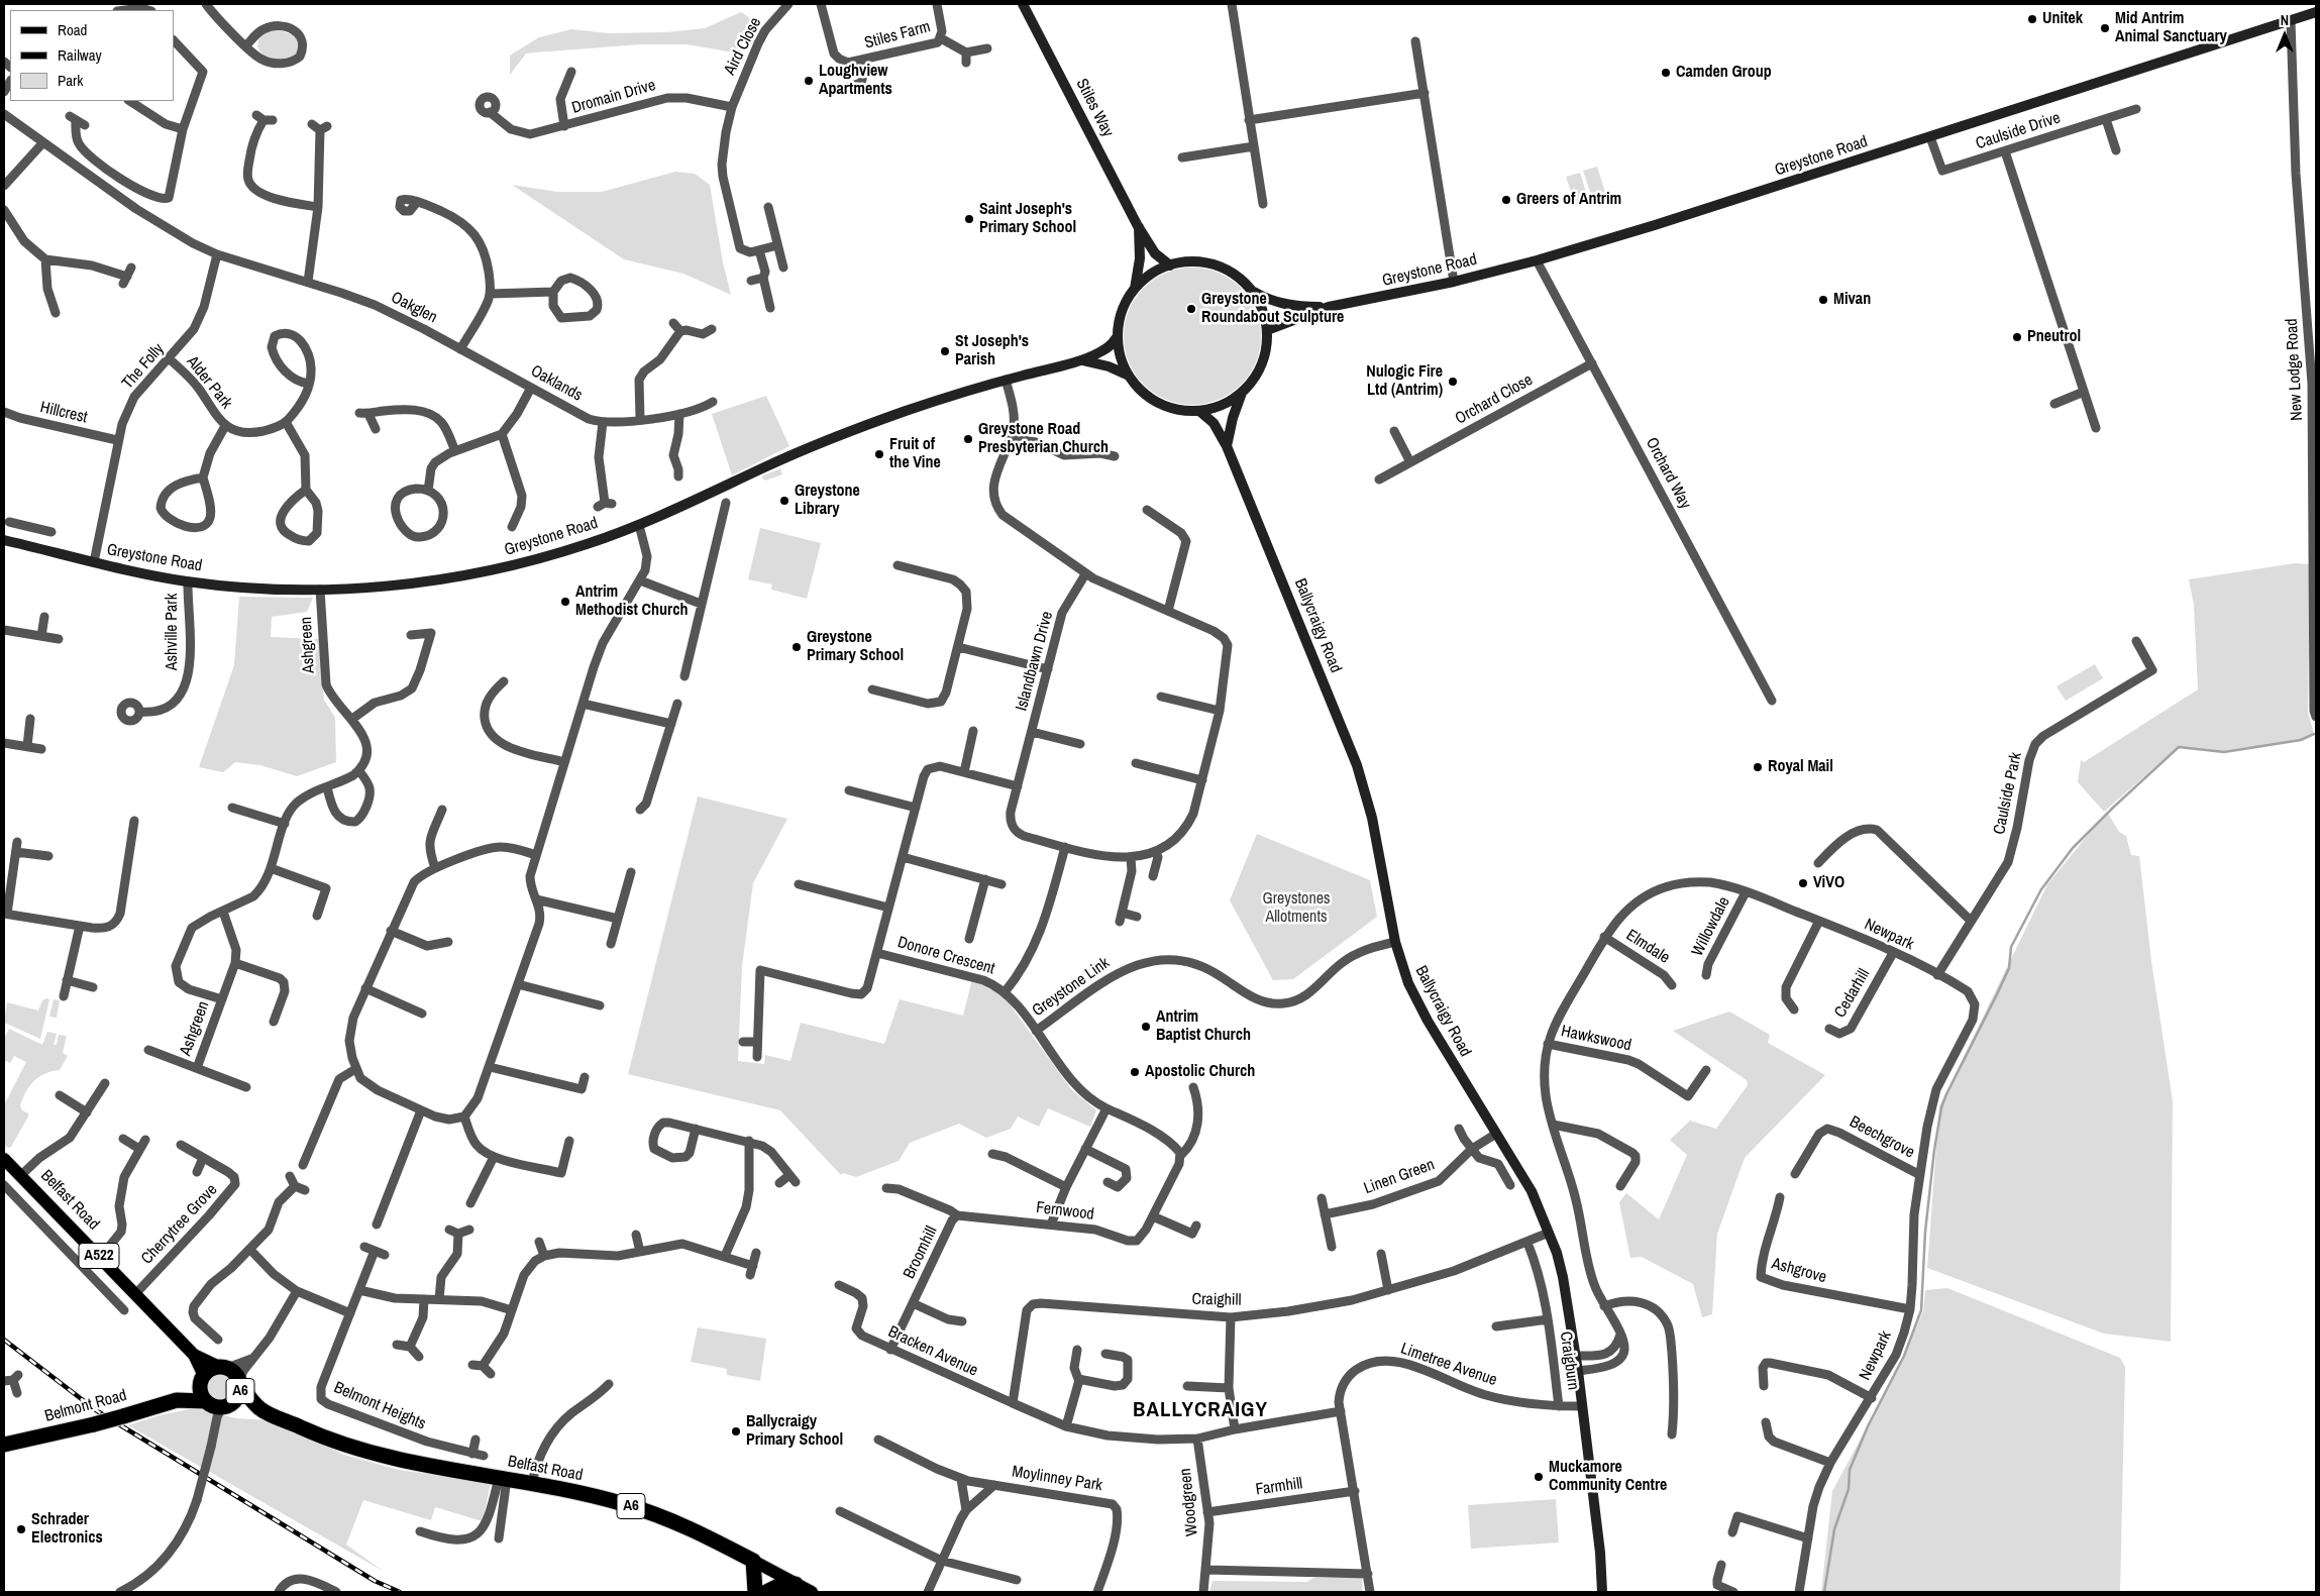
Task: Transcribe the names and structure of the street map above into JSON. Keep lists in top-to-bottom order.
{
  "streets": {
    "highway": ["Belfast Road", "A6", "Belmont Road"],
    "main road": [
      "Stiles Way",
      "Greystone Road",
      "Ballycraigy Road",
      "A522"
    ],
    "street": [
      "Stiles Farm",
      "Aird Close",
      "Dromain Drive",
      "Caulside Drive",
      "Oakglen",
      "The Folly",
      "New Lodge Road",
      "Alder Park",
      "Oaklands",
      "Orchard Close",
      "Hillcrest",
      "Orchard Way",
      "Ashville Park",
      "Ashgreen",
      "Islandbawn Drive",
      "Caulside Park",
      "Willowdale",
      "Newpark",
      "Elmdale",
      "Donore Crescent",
      "Greystone Link",
      "Cedarhill",
      "Hawkswood",
      "Beechgrove",
      "Linen Green",
      "Fernwood",
      "Cherrytree Grove",
      "Broomhill",
      "Ashgrove",
      "Craighill",
      "Bracken Avenue",
      "Craigburn",
      "Limetree Avenue",
      "Belmont Heights",
      "Moylinney Park",
      "Farmhill",
      "Woodgreen"
    ]
  },
  "crossings": [
    ["Aird Close", "Dromain Drive"],
    ["Stiles Way", "Greystone Road"],
    ["Stiles Way", "Ballycraigy Road"],
    ["Caulside Drive", "Greystone Road"],
    ["Greystone Road", "The Folly"],
    ["Greystone Road", "New Lodge Road"],
    ["Greystone Road", "Orchard Way"],
    ["Greystone Road", "Ballycraigy Road"],
    ["Greystone Road", "Ashville Park"],
    ["Greystone Road", "Ashgreen"],
    ["Oakglen", "Oaklands"],
    ["The Folly", "Alder Park"],
    ["The Folly", "Hillcrest"],
    ["Orchard Close", "Orchard Way"],
    ["Ballycraigy Road", "Greystone Link"],
    ["Ballycraigy Road", "Linen Green"],
    ["Ballycraigy Road", "Craighill"],
    ["Ballycraigy Road", "Limetree Avenue"],
    ["Islandbawn Drive", "Donore Crescent"],
    ["Caulside Park", "Newpark"],
    ["Willowdale", "Newpark"],
    ["Newpark", "Elmdale"],
    ["Newpark", "Cedarhill"],
    ["Newpark", "Hawkswood"],
    ["Newpark", "Beechgrove"],
    ["Newpark", "Ashgrove"],
    ["Donore Crescent", "Greystone Link"],
    ["Belfast Road", "Cherrytree Grove"],
    ["Belfast Road", "A6"],
    ["Belfast Road", "Belmont Road"],
    ["Fernwood", "Broomhill"],
    ["Broomhill", "Bracken Avenue"],
    ["Craighill", "Bracken Avenue"],
    ["Craighill", "Craigburn"],
    ["Craigburn", "Limetree Avenue"],
    ["Limetree Avenue", "Farmhill"],
    ["A6", "Belmont Road"],
    ["Farmhill", "Woodgreen"]
  ],
  "districts": ["BALLYCRAIGY"],
  "parks": ["Greystones Allotments"],
  "places": [
    "Unitek",
    "Mid Antrim Animal Sanctuary",
    "Camden Group",
    "Loughview Apartments",
    "Greers of Antrim",
    "Saint Joseph's Primary School",
    "Mivan",
    "Greystone Roundabout Sculpture",
    "Pneutrol",
    "St Joseph's Parish",
    "Nulogic Fire Ltd (Antrim)",
    "Greystone Road Presbyterian Church",
    "Fruit of the Vine",
    "Greystone Library",
    "Antrim Methodist Church",
    "Greystone Primary School",
    "Royal Mail",
    "ViVO",
    "Antrim Baptist Church",
    "Apostolic Church",
    "Ballycraigy Primary School",
    "Muckamore Community Centre",
    "Schrader Electronics"
  ],
  "legend": ["Road", "Railway", "Park"],
  "north": "top"
}
